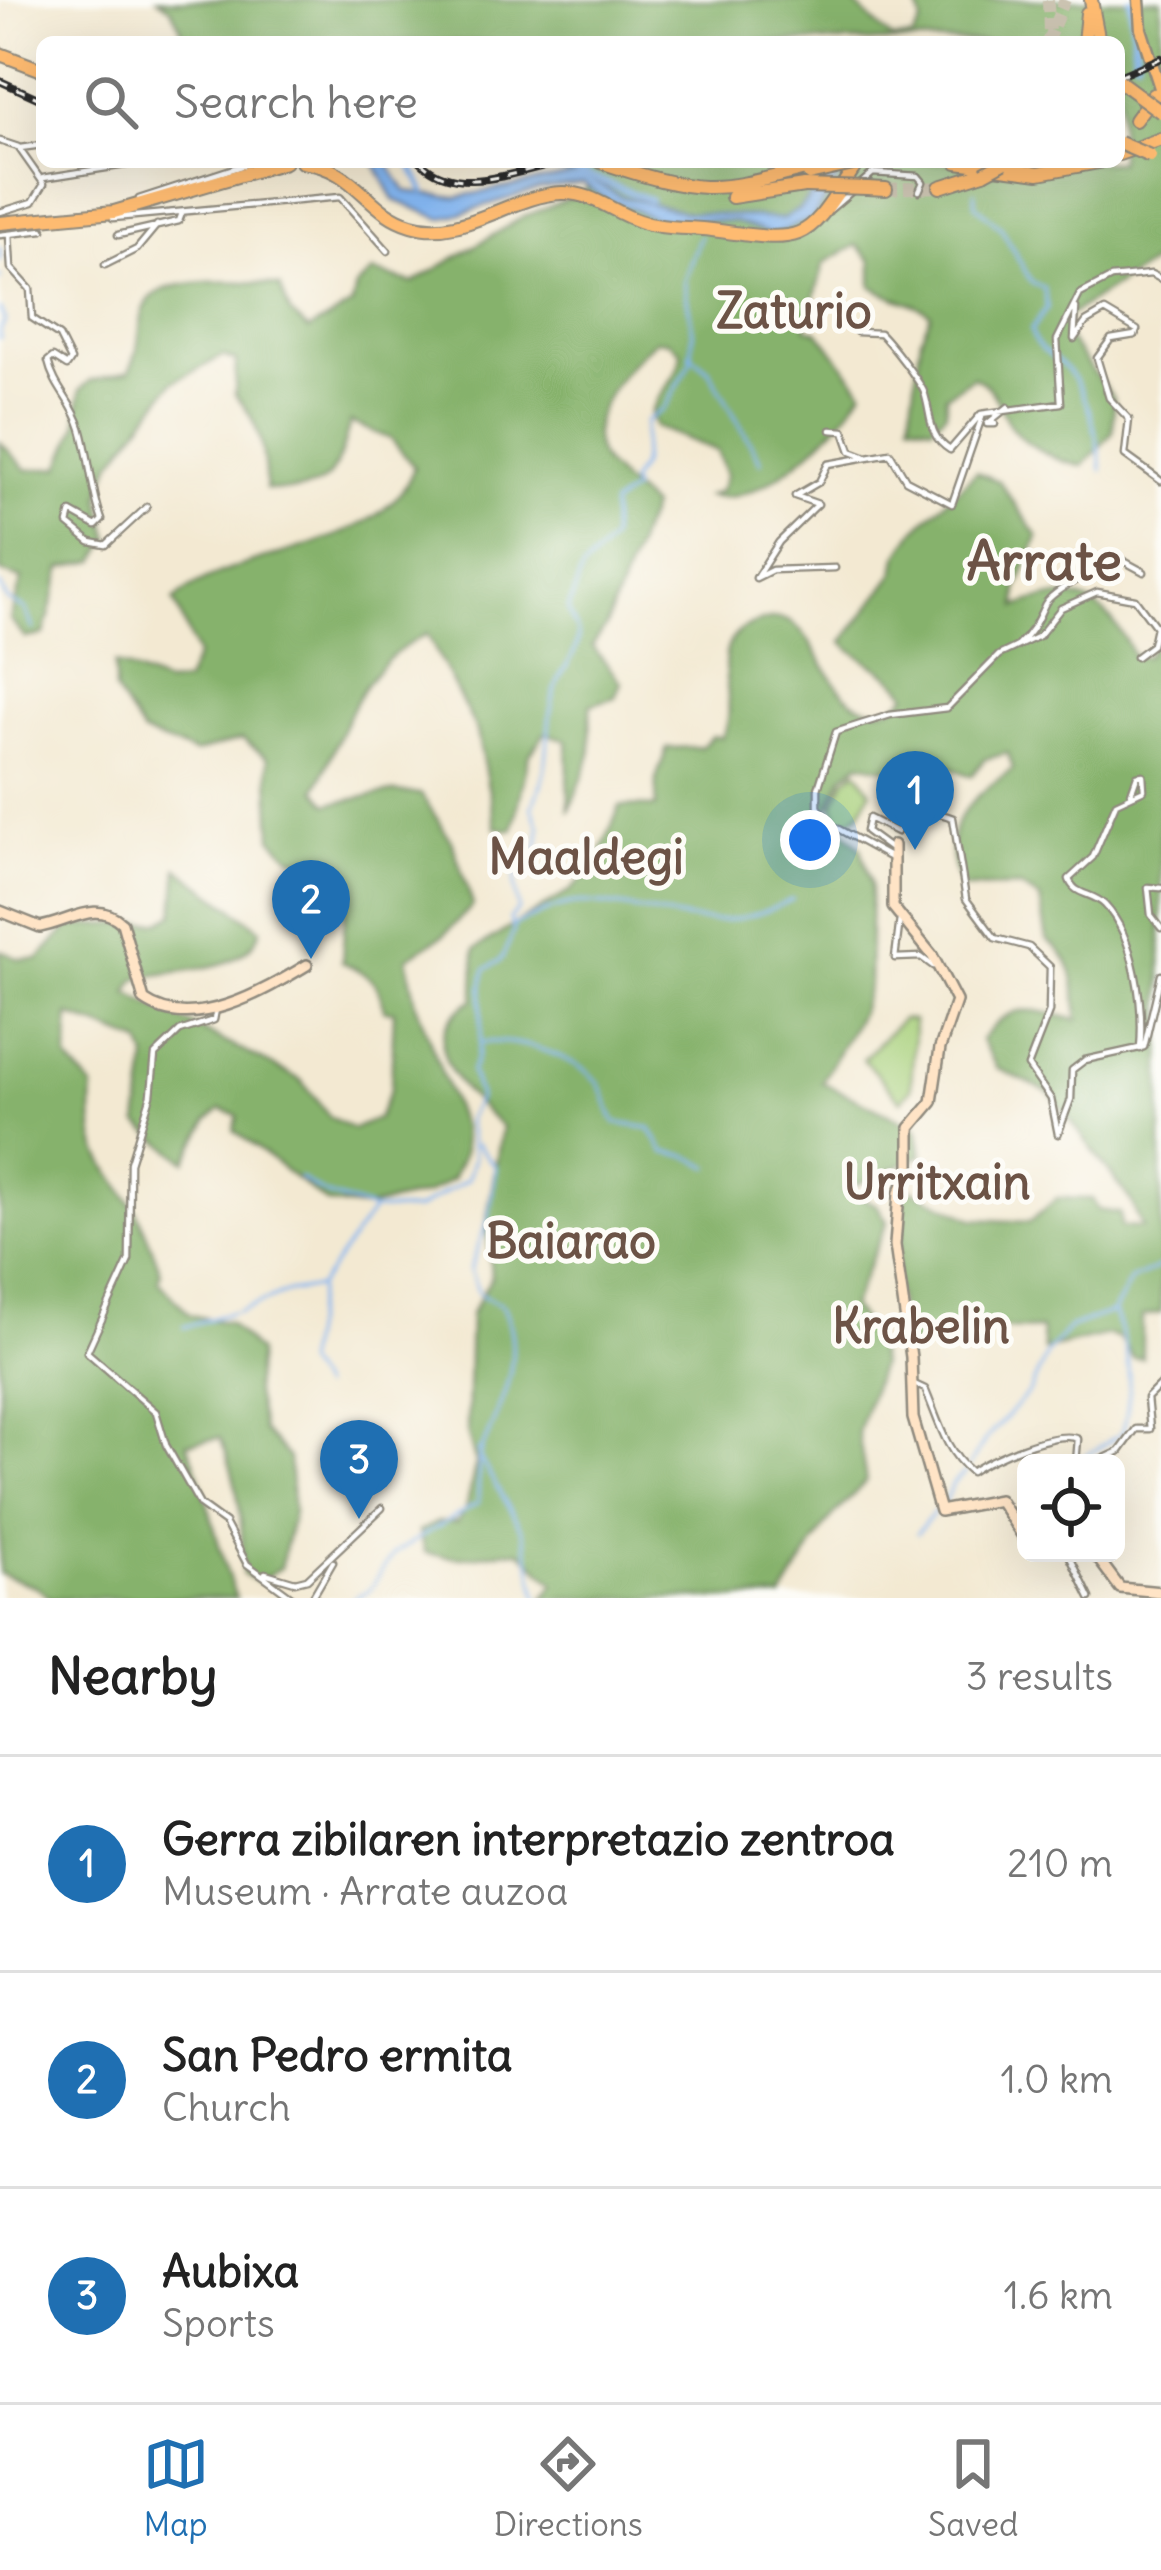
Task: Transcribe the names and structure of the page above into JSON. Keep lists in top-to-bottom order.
{
  "districts": [
    "Zaturio",
    "Arrate",
    "Maaldegi",
    "Urritxain",
    "Baiarao",
    "Krabelin"
  ],
  "page": {
    "search": "Search here",
    "pins": ["1", "2", "3"],
    "heading": ["Nearby", "3 results"],
    "list": [
      {
        "mark": "1",
        "name": "Gerra zibilaren interpretazio zentroa",
        "note": "Museum · Arrate auzoa",
        "value": "210 m"
      },
      {
        "mark": "2",
        "name": "San Pedro ermita",
        "note": "Church",
        "value": "1.0 km"
      },
      {
        "mark": "3",
        "name": "Aubixa",
        "note": "Sports",
        "value": "1.6 km"
      }
    ],
    "nav": ["Map", "Directions", "Saved"]
  }
}
